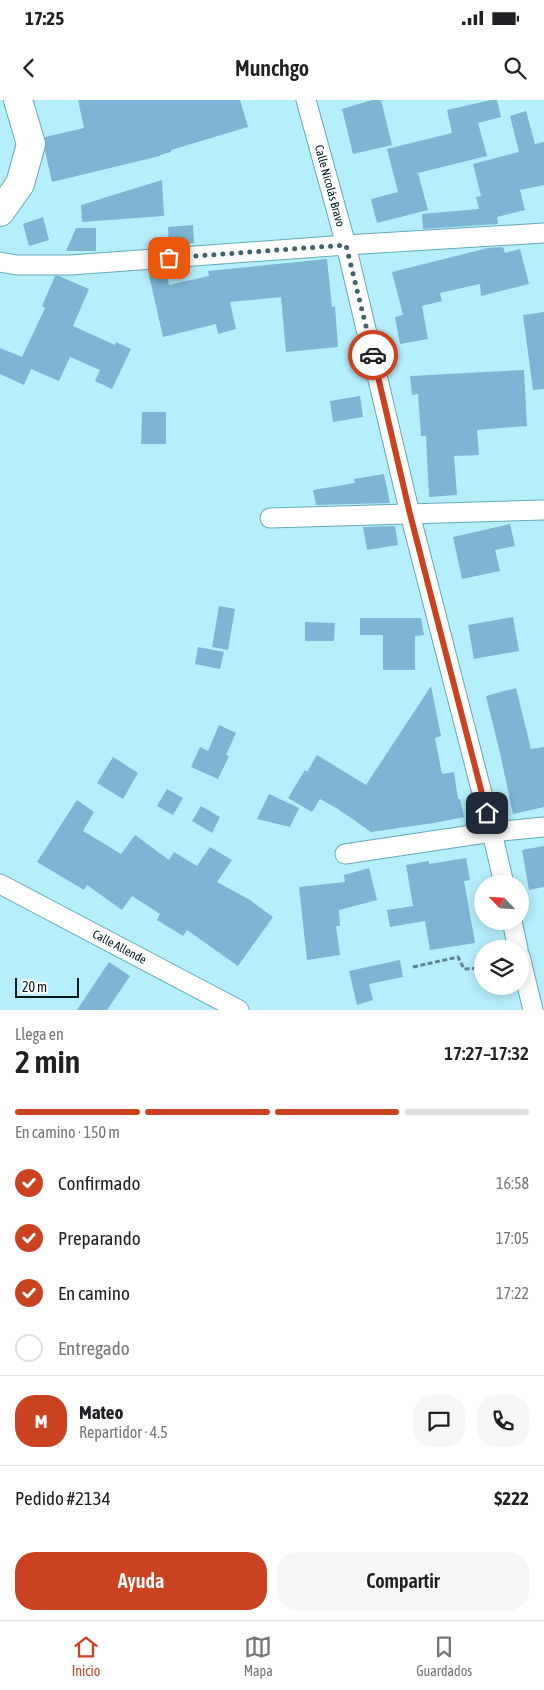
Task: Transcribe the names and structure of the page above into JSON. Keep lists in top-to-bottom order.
{
  "streets": {
    "street": ["Calle Nicolás Bravo", "Calle Allende"]
  },
  "scale_bar": "20 m",
  "north": "top left",
  "page": {
    "status": "17:25",
    "header": "Munchgo",
    "scale": "20 m",
    "heading": ["2 min", "Llega en", "17:27–17:32"],
    "panel": [
      "Mateo",
      "Repartidor · 4.5",
      "Pedido #2134",
      "$222"
    ],
    "bar": "En camino · 150 m",
    "list": [
      ["Confirmado", "16:58"],
      ["Preparando", "17:05"],
      ["En camino", "17:22"],
      "Entregado"
    ],
    "round": "M",
    "buttons": ["Ayuda", "Compartir"],
    "tabs": ["Inicio", "Mapa", "Guardados"]
  }
}
